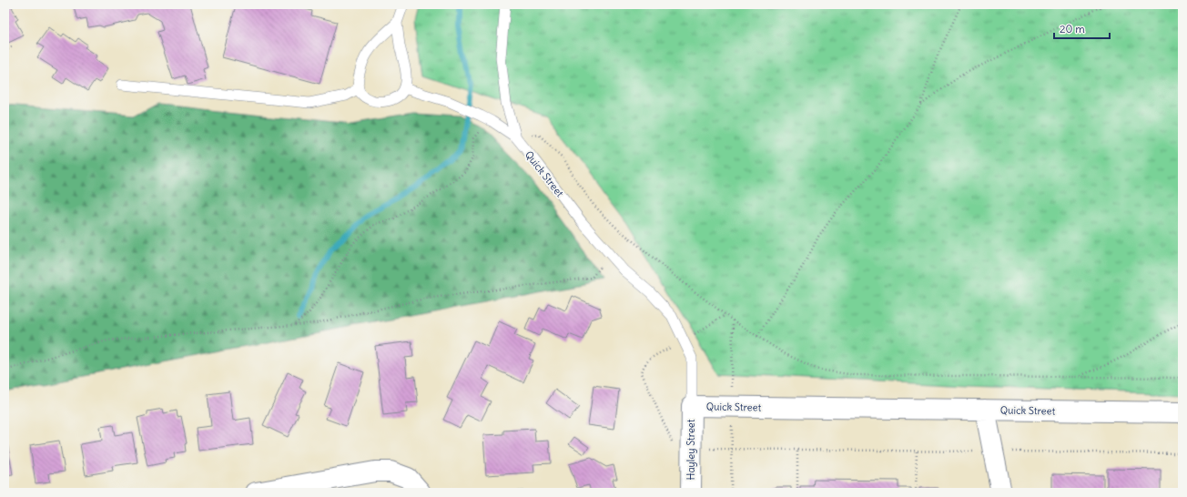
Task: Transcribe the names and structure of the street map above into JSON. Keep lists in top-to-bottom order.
{
  "streets": {
    "street": ["Quick Street", "Hayley Street"]
  },
  "crossings": [
    ["Quick Street", "Hayley Street"]
  ],
  "scale_bar": "20 m"
}
